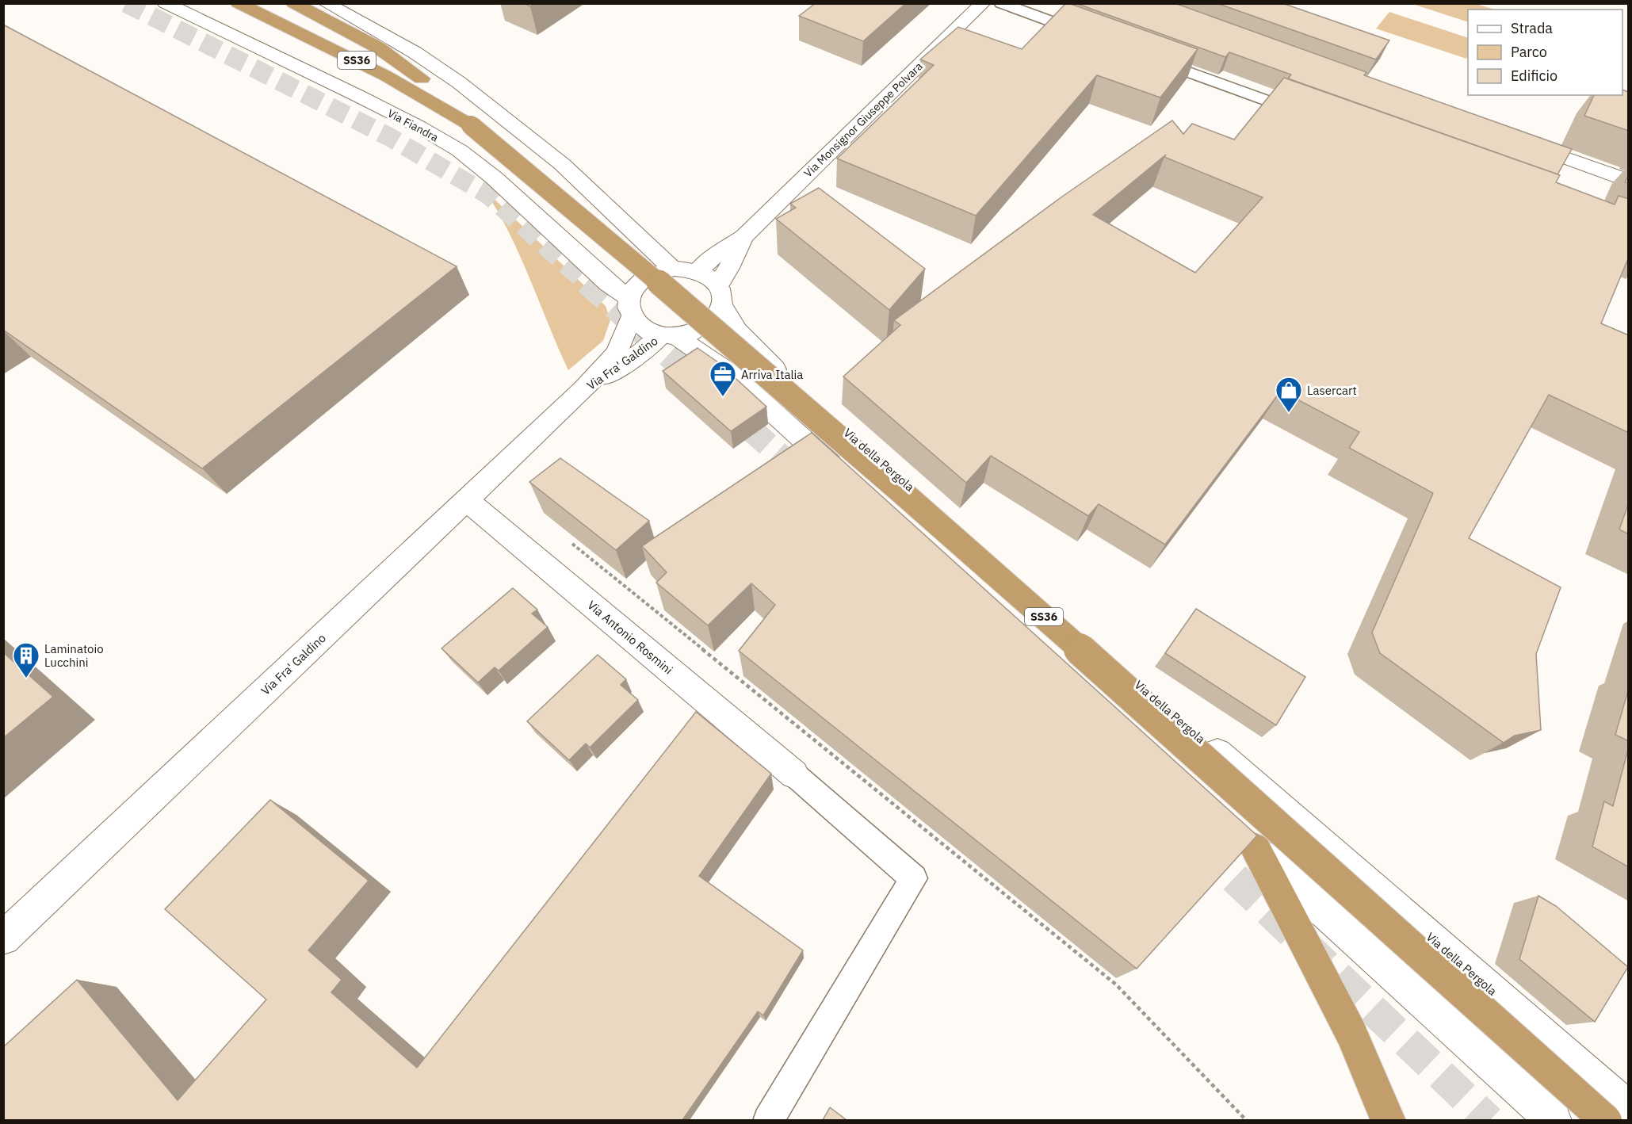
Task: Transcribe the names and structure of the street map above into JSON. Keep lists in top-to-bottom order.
{
  "streets": {
    "highway": ["SS36"],
    "street": [
      "Via Monsignor Giuseppe Polvara",
      "Via Fiandra",
      "Via Fra' Galdino",
      "Via della Pergola",
      "Via Antonio Rosmini"
    ]
  },
  "crossings": [
    ["Via Monsignor Giuseppe Polvara", "Via Fiandra"],
    ["Via Monsignor Giuseppe Polvara", "Via Fra' Galdino"],
    ["Via Monsignor Giuseppe Polvara", "Via della Pergola"],
    ["Via Fiandra", "Via Fra' Galdino"],
    ["Via Fiandra", "Via della Pergola"],
    ["Via Fra' Galdino", "Via della Pergola"],
    ["Via Fra' Galdino", "Via Antonio Rosmini"]
  ],
  "places": {
    "office": ["Arriva Italia"],
    "shop": ["Lasercart"],
    "building": ["Laminatoio Lucchini"]
  },
  "legend": ["Strada", "Parco", "Edificio"]
}
